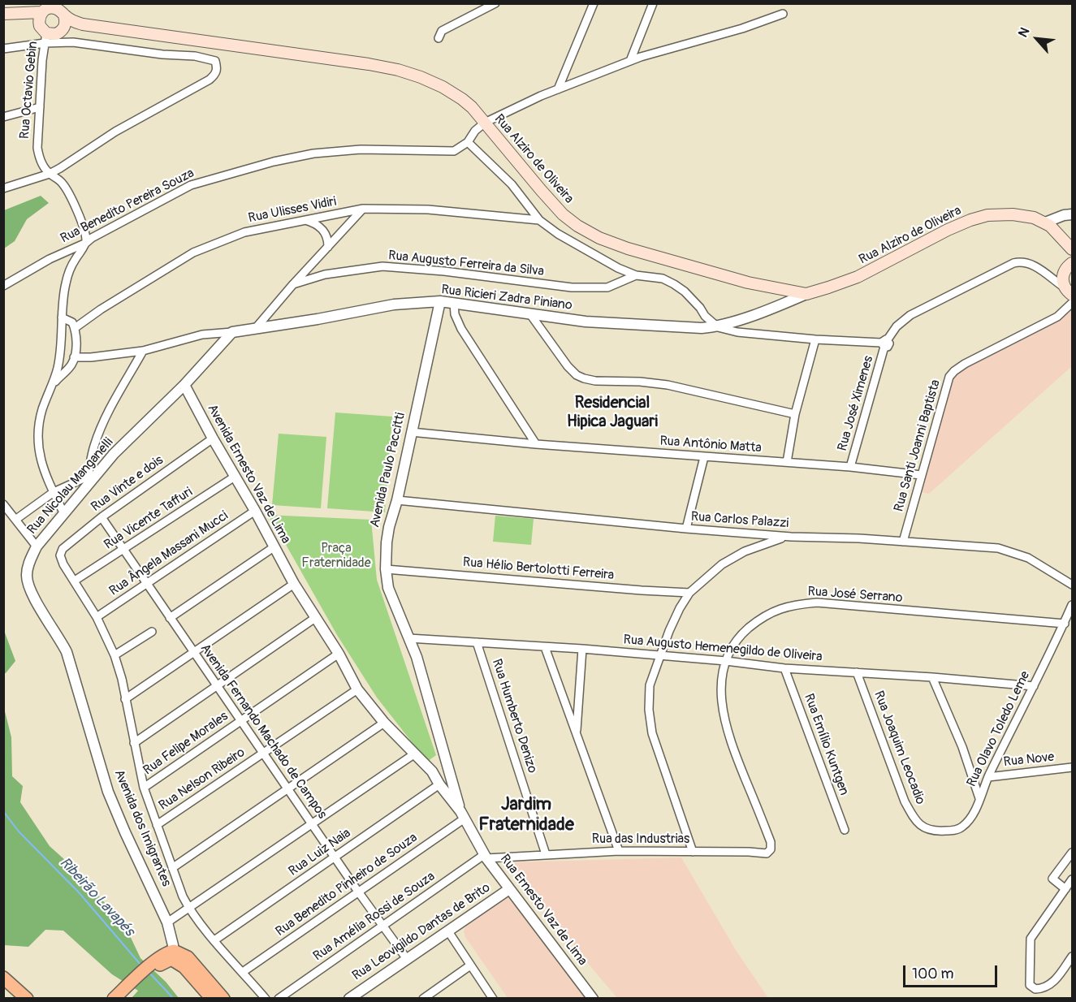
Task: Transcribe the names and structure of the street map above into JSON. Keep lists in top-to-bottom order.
{
  "streets": {
    "main road": ["Rua Alziro de Oliveira"],
    "street": [
      "Rua Octavio Gebin",
      "Rua Benedito Pereira Souza",
      "Rua Ulisses Vidiri",
      "Rua Augusto Ferreira da Silva",
      "Rua Ricieri Zadra Piniano",
      "Rua José Ximenes",
      "Rua Antônio Matta",
      "Rua Santi Joanni Baptista",
      "Avenida Paulo Paccitti",
      "Avenida Ernesto Vaz de Lima",
      "Rua Vinte e dois",
      "Rua Nicolau Manganelli",
      "Rua Vicente Taffuri",
      "Rua Carlos Palazzi",
      "Rua Ângela Massani Mucci",
      "Rua Hélio Bertolotti Ferreira",
      "Rua José Serrano",
      "Rua Augusto Hemenegildo de Oliveira",
      "Rua Humberto Denizo",
      "Rua Olavo Toledo Leme",
      "Avenida Fernando Machado de Campos",
      "Rua Felipe Morales",
      "Rua Emílio Kuntgen",
      "Rua Joaquim Leocadio",
      "Rua Nove",
      "Rua Nelson Ribeiro",
      "Avenida dos Imigrantes",
      "Rua das Industrias",
      "Rua Luiz Naia",
      "Rua Benedito Pinheiro de Souza",
      "Rua Ernesto Vaz de Lima",
      "Rua Amélia Rossi de Souza",
      "Rua Leovigildo Dantas de Brito"
    ]
  },
  "crossings": [
    ["Rua Octavio Gebin", "Rua Alziro de Oliveira"],
    ["Rua Octavio Gebin", "Rua Benedito Pereira Souza"],
    ["Rua Alziro de Oliveira", "Rua Benedito Pereira Souza"],
    ["Rua Alziro de Oliveira", "Rua Ricieri Zadra Piniano"],
    ["Rua Ricieri Zadra Piniano", "Avenida Paulo Paccitti"],
    ["Rua Ricieri Zadra Piniano", "Rua Nicolau Manganelli"],
    ["Rua José Ximenes", "Rua Antônio Matta"],
    ["Rua Antônio Matta", "Rua Santi Joanni Baptista"],
    ["Rua Antônio Matta", "Avenida Paulo Paccitti"],
    ["Rua Santi Joanni Baptista", "Rua Carlos Palazzi"],
    ["Avenida Paulo Paccitti", "Avenida Ernesto Vaz de Lima"],
    ["Avenida Paulo Paccitti", "Rua Carlos Palazzi"],
    ["Avenida Paulo Paccitti", "Rua Hélio Bertolotti Ferreira"],
    ["Avenida Paulo Paccitti", "Rua Augusto Hemenegildo de Oliveira"],
    ["Avenida Paulo Paccitti", "Rua Benedito Pinheiro de Souza"],
    ["Avenida Paulo Paccitti", "Rua Ernesto Vaz de Lima"],
    ["Avenida Ernesto Vaz de Lima", "Rua Vinte e dois"],
    ["Avenida Ernesto Vaz de Lima", "Rua Nicolau Manganelli"],
    ["Avenida Ernesto Vaz de Lima", "Rua Vicente Taffuri"],
    ["Avenida Ernesto Vaz de Lima", "Rua Ângela Massani Mucci"],
    ["Avenida Ernesto Vaz de Lima", "Rua Felipe Morales"],
    ["Avenida Ernesto Vaz de Lima", "Rua Nelson Ribeiro"],
    ["Avenida Ernesto Vaz de Lima", "Rua Luiz Naia"],
    ["Avenida Ernesto Vaz de Lima", "Rua Benedito Pinheiro de Souza"],
    ["Avenida Ernesto Vaz de Lima", "Rua Ernesto Vaz de Lima"],
    ["Rua Vinte e dois", "Rua Vicente Taffuri"],
    ["Rua Vinte e dois", "Avenida Fernando Machado de Campos"],
    ["Rua Nicolau Manganelli", "Avenida dos Imigrantes"],
    ["Rua Vicente Taffuri", "Avenida Fernando Machado de Campos"],
    ["Rua Ângela Massani Mucci", "Avenida Fernando Machado de Campos"],
    ["Rua José Serrano", "Rua Augusto Hemenegildo de Oliveira"],
    ["Rua José Serrano", "Rua Olavo Toledo Leme"],
    ["Rua José Serrano", "Rua das Industrias"],
    ["Rua Augusto Hemenegildo de Oliveira", "Rua Humberto Denizo"],
    ["Rua Augusto Hemenegildo de Oliveira", "Rua Olavo Toledo Leme"],
    ["Rua Augusto Hemenegildo de Oliveira", "Rua Emílio Kuntgen"],
    ["Rua Augusto Hemenegildo de Oliveira", "Rua Joaquim Leocadio"],
    ["Rua Humberto Denizo", "Rua das Industrias"],
    ["Rua Olavo Toledo Leme", "Rua Joaquim Leocadio"],
    ["Rua Olavo Toledo Leme", "Rua Nove"],
    ["Avenida Fernando Machado de Campos", "Rua Felipe Morales"],
    ["Avenida Fernando Machado de Campos", "Rua Nelson Ribeiro"],
    ["Avenida Fernando Machado de Campos", "Rua Luiz Naia"],
    ["Avenida Fernando Machado de Campos", "Rua Benedito Pinheiro de Souza"],
    ["Avenida Fernando Machado de Campos", "Rua Amélia Rossi de Souza"],
    ["Avenida Fernando Machado de Campos", "Rua Leovigildo Dantas de Brito"],
    ["Rua das Industrias", "Rua Ernesto Vaz de Lima"],
    ["Rua das Industrias", "Rua Amélia Rossi de Souza"],
    ["Rua Benedito Pinheiro de Souza", "Rua Ernesto Vaz de Lima"],
    ["Rua Ernesto Vaz de Lima", "Rua Amélia Rossi de Souza"],
    ["Rua Ernesto Vaz de Lima", "Rua Leovigildo Dantas de Brito"]
  ],
  "districts": ["Residencial Hipica Jaguari", "Jardim Fraternidade"],
  "water": ["Ribeirão Lavapés"],
  "parks": ["Praça Fraternidade"],
  "scale_bar": "100 m",
  "north": "top left"
}
